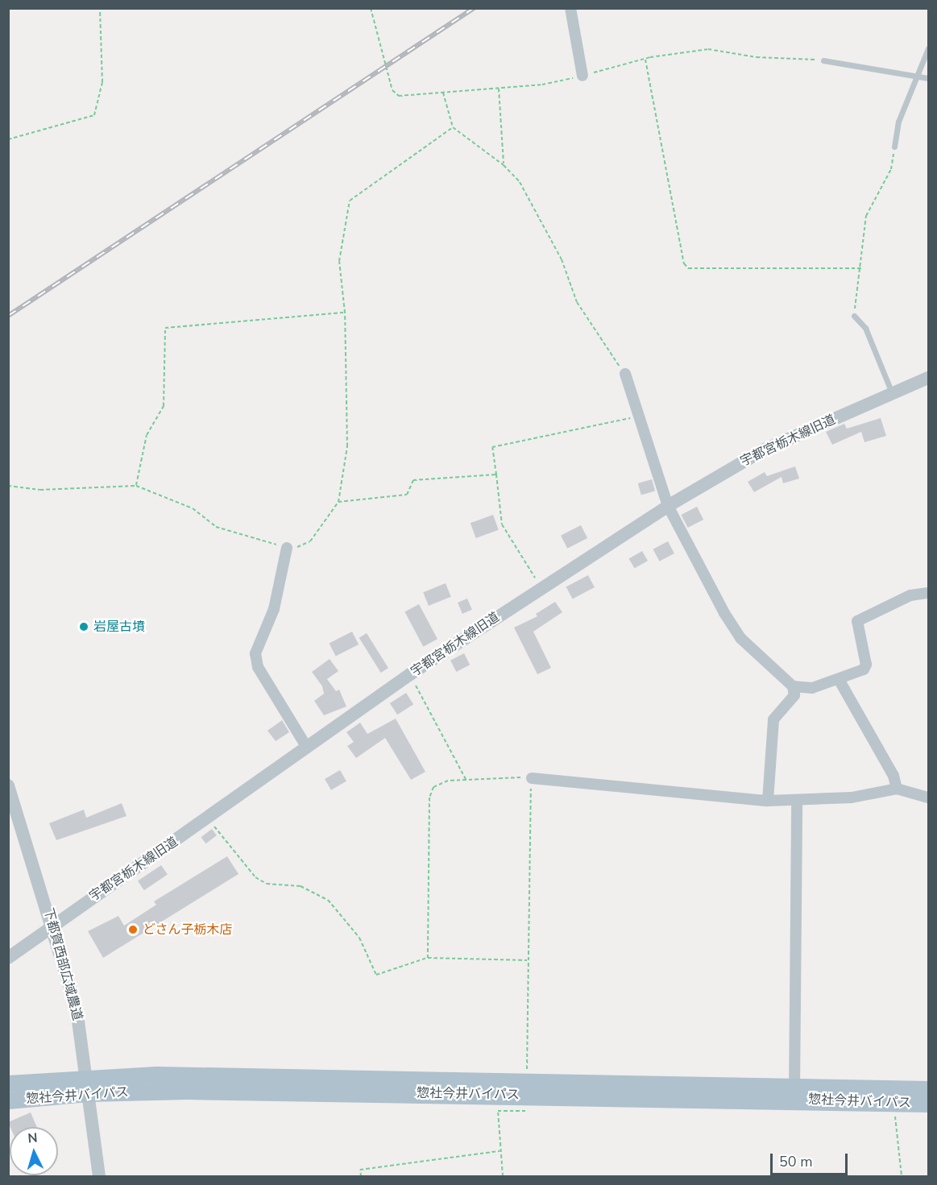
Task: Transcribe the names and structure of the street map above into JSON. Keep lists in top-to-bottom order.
{
  "streets": {
    "main road": ["惣社今井バイパス"],
    "street": ["宇都宮栃木線旧道", "下都賀西部広域農道"]
  },
  "crossings": [
    ["宇都宮栃木線旧道", "下都賀西部広域農道"],
    ["下都賀西部広域農道", "惣社今井バイパス"]
  ],
  "places": ["岩屋古墳", "どさん子栃木店"],
  "scale_bar": "50 m",
  "north": "top"
}
